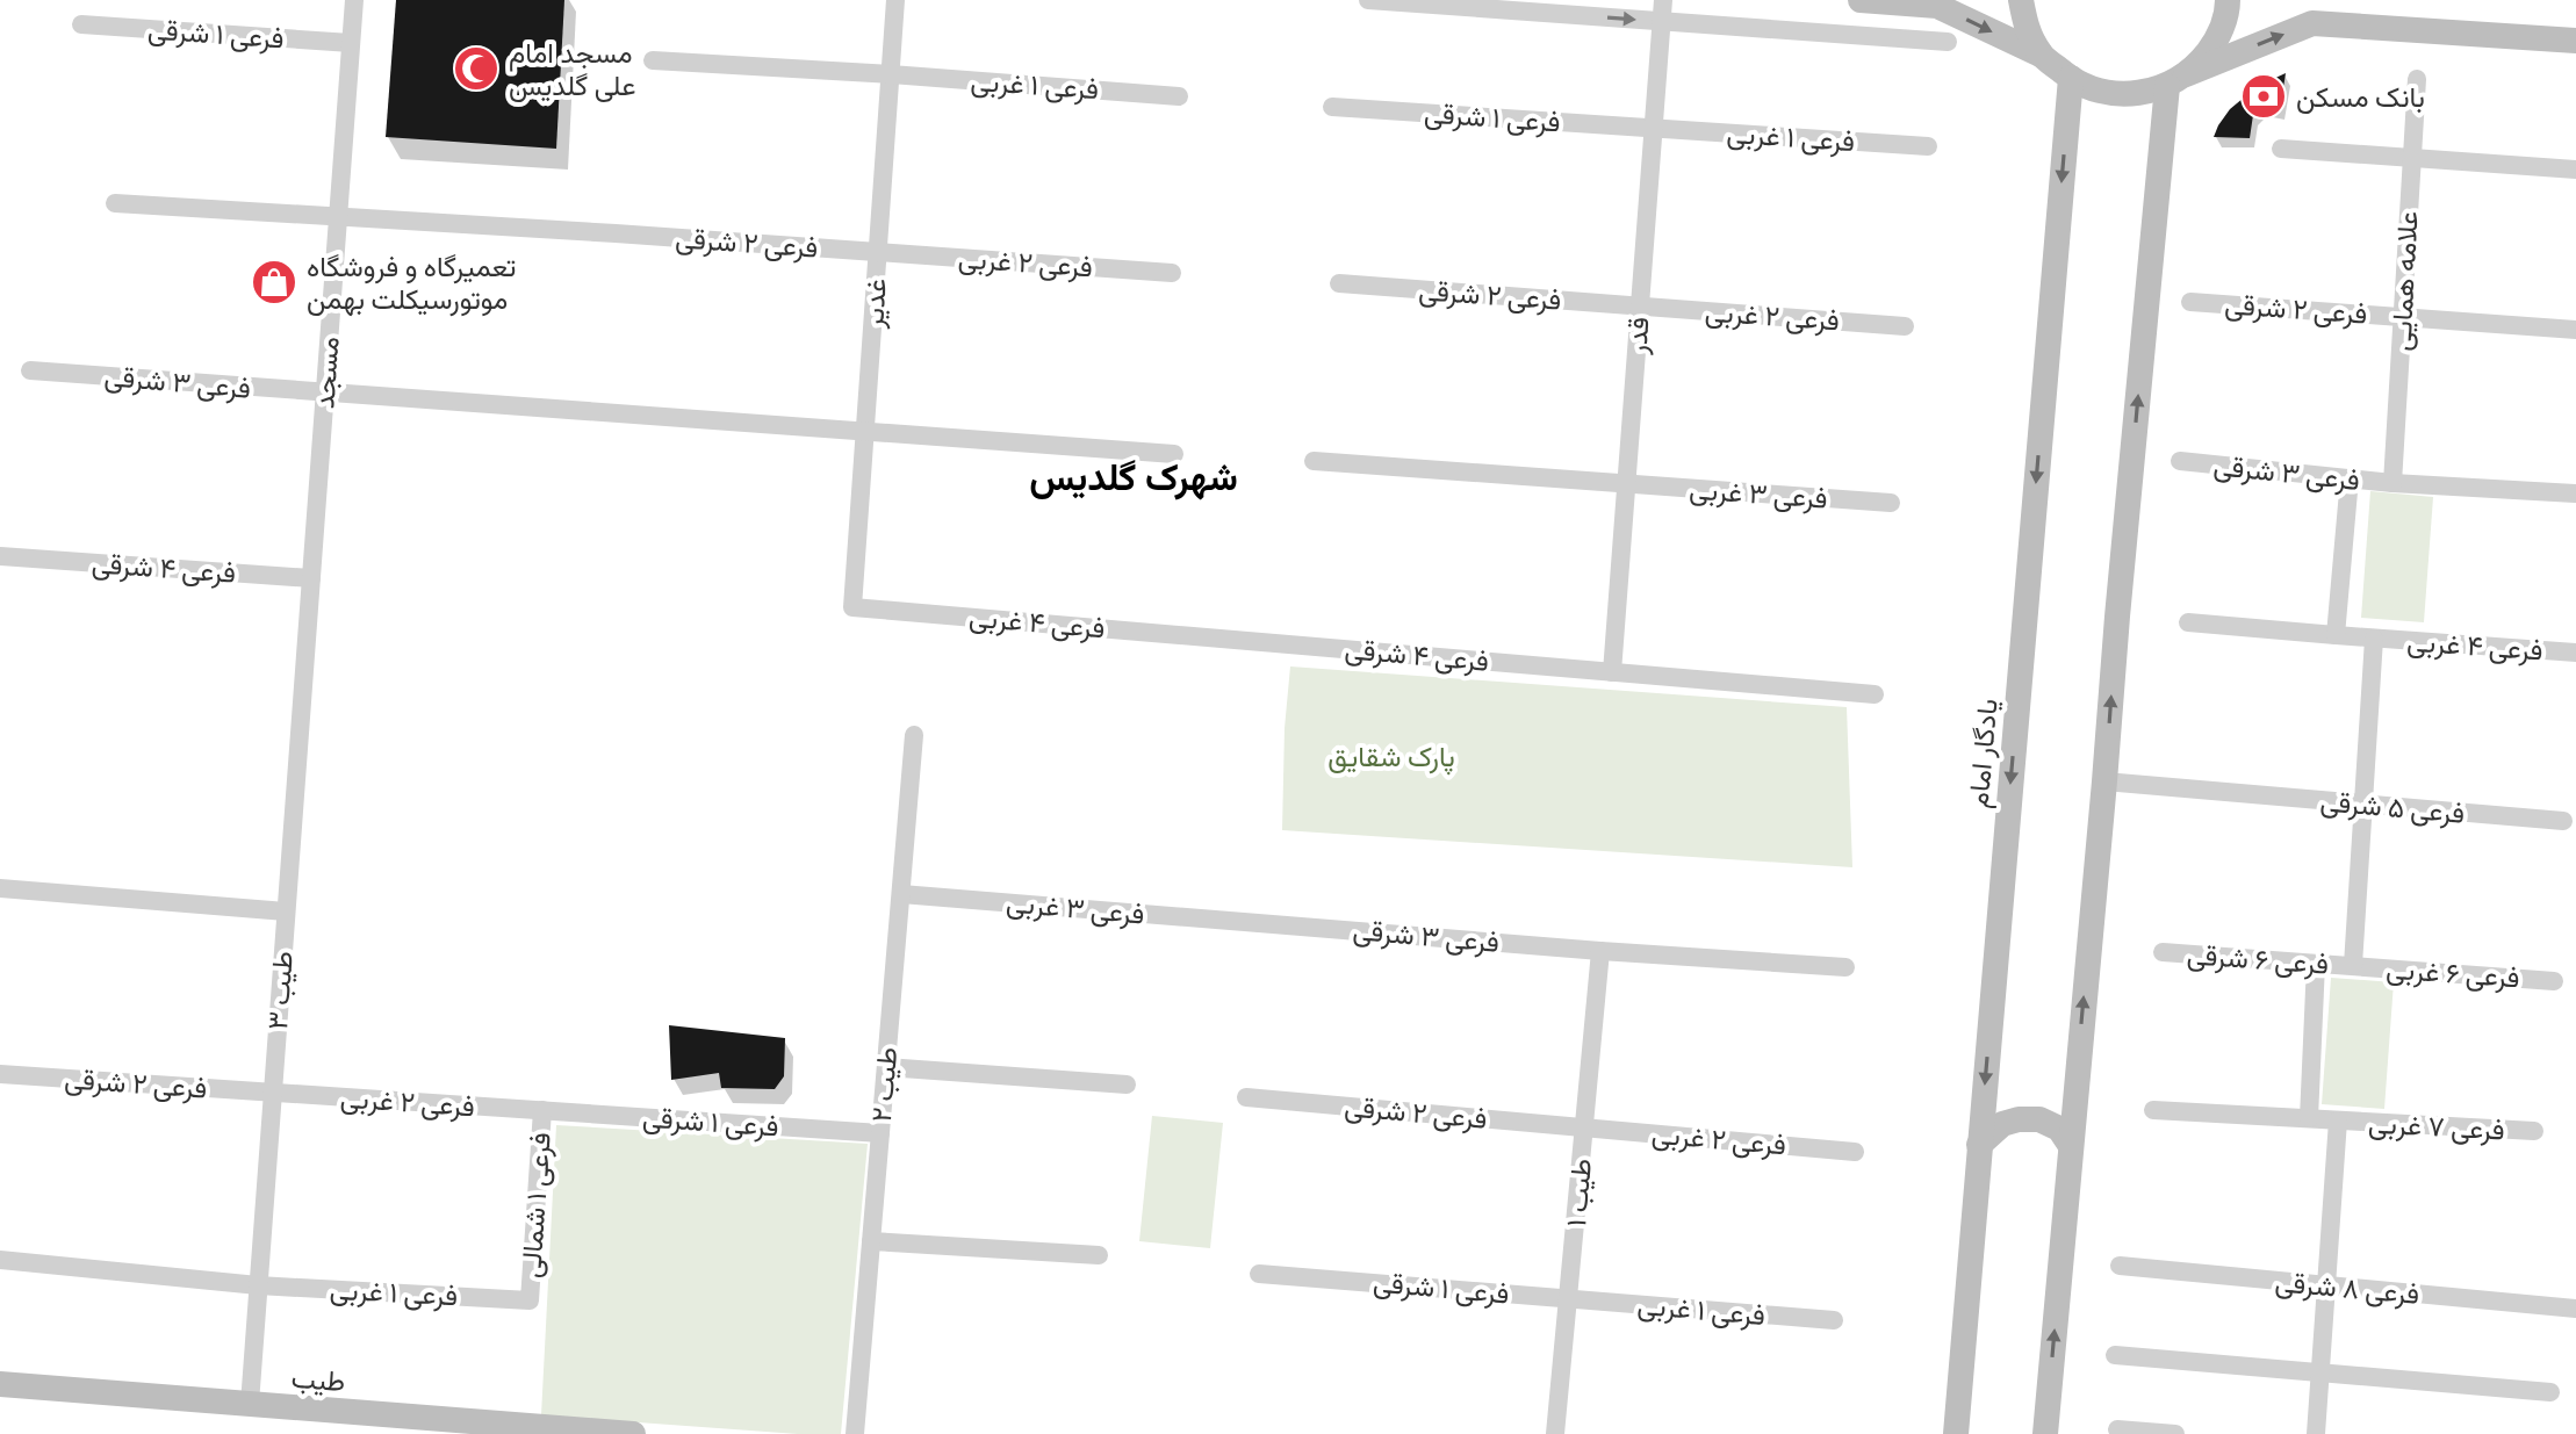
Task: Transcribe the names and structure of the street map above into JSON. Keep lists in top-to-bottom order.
{
  "streets": {
    "main road": ["یادگار امام", "طیب"],
    "street": [
      "فرعی ۱ شرقی",
      "فرعی ۱ غربی",
      "فرعی ۲ شرقی",
      "فرعی ۲ غربی",
      "علامه همایی",
      "غدیر",
      "قدر",
      "مسجد",
      "فرعی ۳ شرقی",
      "فرعی ۳ غربی",
      "فرعی ۴ شرقی",
      "فرعی ۴ غربی",
      "فرعی ۵ شرقی",
      "فرعی ۶ شرقی",
      "فرعی ۶ غربی",
      "طیب ۳",
      "طیب ۲",
      "فرعی ۷ غربی",
      "طیب ۱",
      "فرعی ۱ شمالی",
      "فرعی ۸ شرقی"
    ]
  },
  "crossings": [
    ["فرعی ۱ شرقی", "فرعی ۱ غربی"],
    ["فرعی ۱ شرقی", "فرعی ۲ غربی"],
    ["فرعی ۱ شرقی", "قدر"],
    ["فرعی ۱ شرقی", "مسجد"],
    ["فرعی ۱ شرقی", "طیب ۲"],
    ["فرعی ۱ شرقی", "طیب ۱"],
    ["فرعی ۱ شرقی", "فرعی ۱ شمالی"],
    ["فرعی ۱ غربی", "غدیر"],
    ["فرعی ۱ غربی", "قدر"],
    ["فرعی ۱ غربی", "طیب ۳"],
    ["فرعی ۱ غربی", "طیب ۱"],
    ["فرعی ۱ غربی", "فرعی ۱ شمالی"],
    ["فرعی ۲ شرقی", "فرعی ۲ غربی"],
    ["فرعی ۲ شرقی", "علامه همایی"],
    ["فرعی ۲ شرقی", "غدیر"],
    ["فرعی ۲ شرقی", "قدر"],
    ["فرعی ۲ شرقی", "مسجد"],
    ["فرعی ۲ شرقی", "طیب ۳"],
    ["فرعی ۲ شرقی", "طیب ۱"],
    ["فرعی ۲ غربی", "غدیر"],
    ["فرعی ۲ غربی", "قدر"],
    ["فرعی ۲ غربی", "طیب ۳"],
    ["فرعی ۲ غربی", "طیب ۱"],
    ["فرعی ۲ غربی", "فرعی ۱ شمالی"],
    ["علامه همایی", "فرعی ۳ شرقی"],
    ["غدیر", "فرعی ۴ غربی"],
    ["قدر", "فرعی ۳ غربی"],
    ["قدر", "فرعی ۴ شرقی"],
    ["مسجد", "فرعی ۳ شرقی"],
    ["مسجد", "فرعی ۴ شرقی"],
    ["مسجد", "طیب ۳"],
    ["فرعی ۳ شرقی", "فرعی ۳ غربی"],
    ["فرعی ۳ شرقی", "طیب ۱"],
    ["فرعی ۳ غربی", "طیب ۲"],
    ["فرعی ۴ شرقی", "فرعی ۴ غربی"],
    ["فرعی ۴ شرقی", "طیب ۳"],
    ["فرعی ۶ شرقی", "فرعی ۶ غربی"],
    ["طیب ۳", "طیب"]
  ],
  "districts": ["شهرک گلدیس"],
  "parks": ["پارک شقایق"],
  "places": {
    "mosque": ["مسجد امام علی گلدیس"],
    "bank": ["بانک مسکن"],
    "shop": ["تعمیرگاه و فروشگاه موتورسیکلت بهمن"]
  }
}
